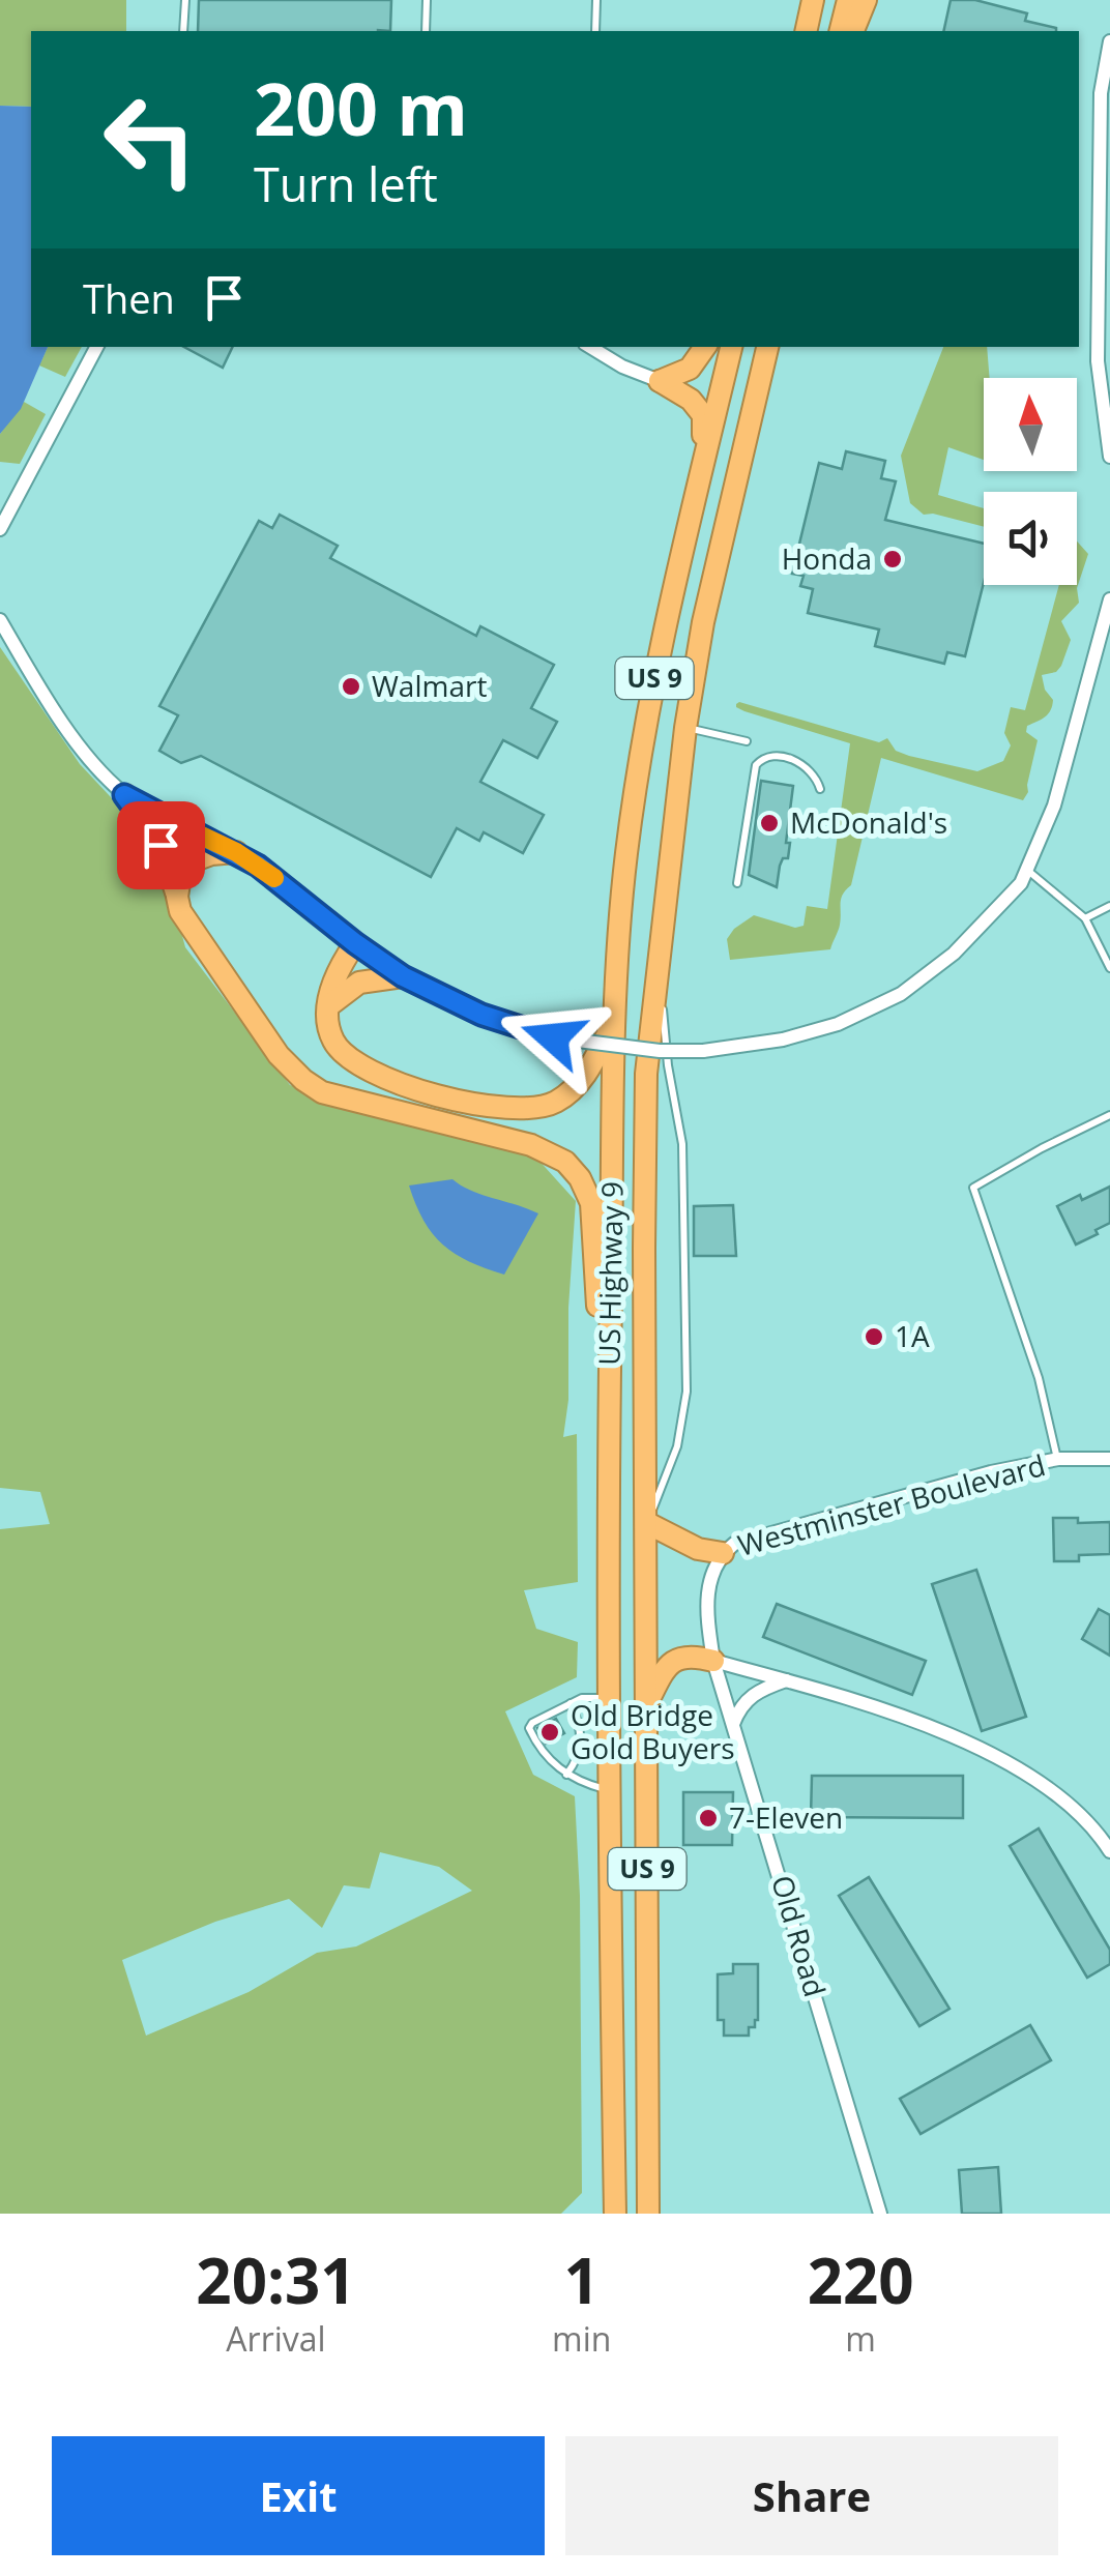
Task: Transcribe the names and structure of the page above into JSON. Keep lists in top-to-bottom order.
{
  "streets": {
    "highway": ["US 9", "US Highway 9"],
    "street": ["Westminster Boulevard", "Old Road"]
  },
  "crossings": [
    ["Westminster Boulevard", "Old Road"]
  ],
  "places": [
    "Honda",
    "Walmart",
    "McDonald's",
    "1A",
    "Old Bridge Gold Buyers",
    "7-Eleven"
  ],
  "north": "top",
  "page": {
    "turn": ["200 m", "Turn left"],
    "then": "Then",
    "eta": [
      "20:31",
      "Arrival",
      "1",
      "min",
      "220",
      "m"
    ],
    "buttons": ["Exit", "Share"]
  }
}
